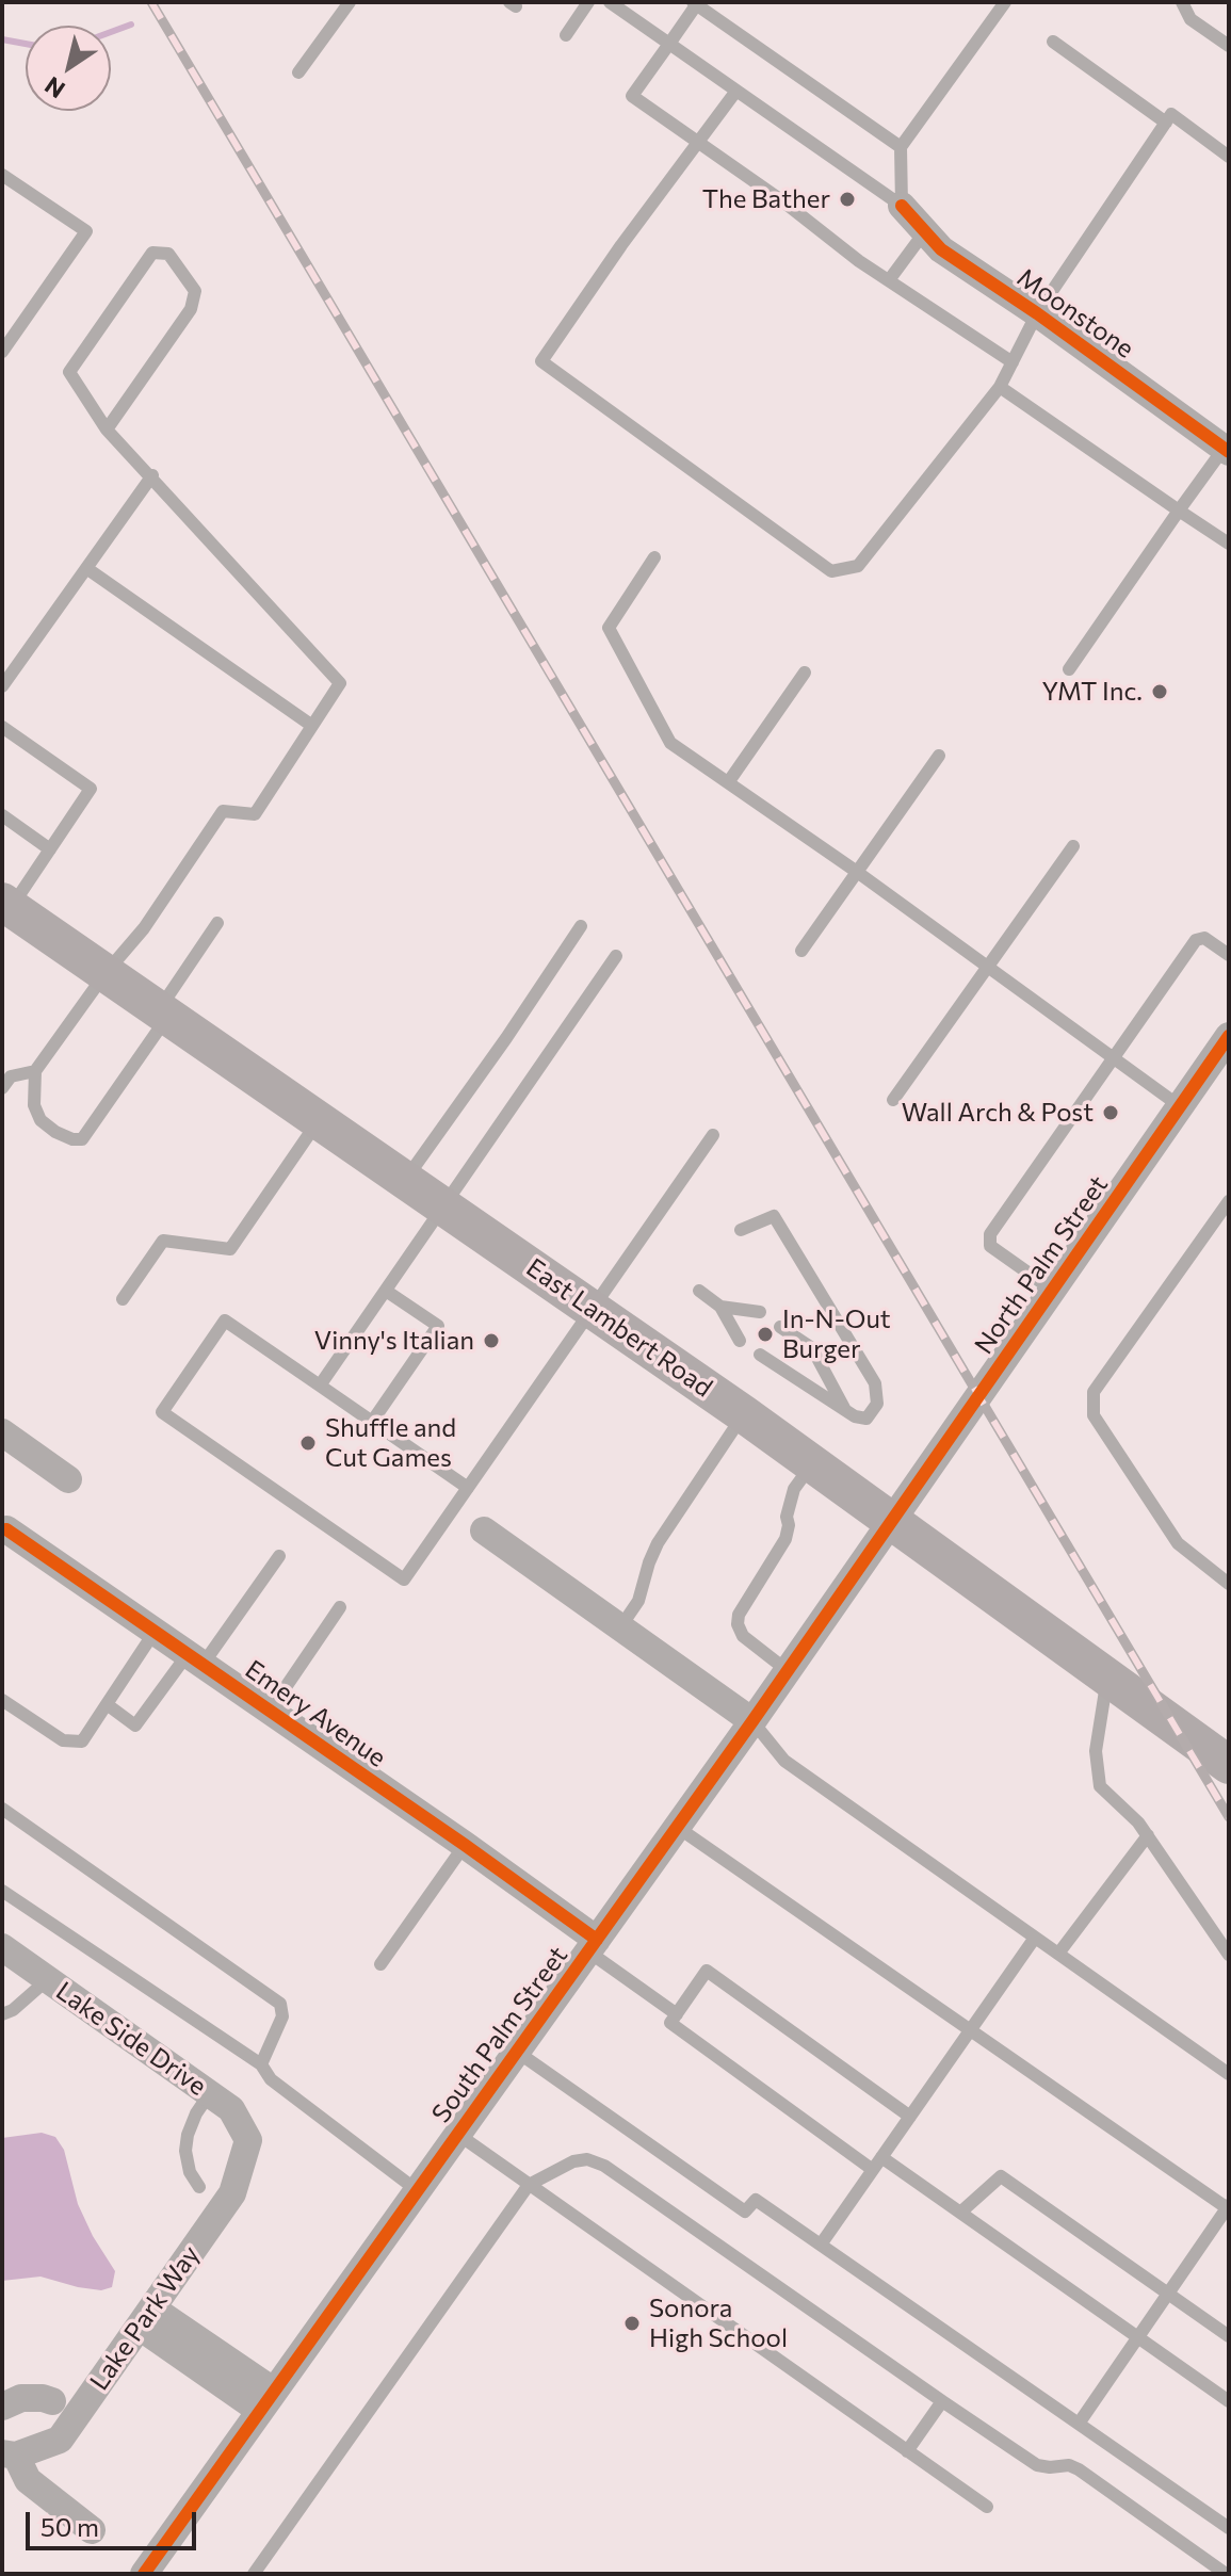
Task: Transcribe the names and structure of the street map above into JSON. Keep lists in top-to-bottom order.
{
  "streets": {
    "main road": ["East Lambert Road"],
    "street": [
      "Moonstone",
      "North Palm Street",
      "Emery Avenue",
      "South Palm Street",
      "Lake Side Drive",
      "Lake Park Way"
    ]
  },
  "crossings": [
    ["North Palm Street", "East Lambert Road"],
    ["North Palm Street", "South Palm Street"],
    ["East Lambert Road", "South Palm Street"],
    ["Emery Avenue", "South Palm Street"],
    ["Lake Side Drive", "Lake Park Way"]
  ],
  "places": [
    "The Bather",
    "YMT Inc.",
    "Wall Arch & Post",
    "In-N-Out Burger",
    "Vinny's Italian",
    "Shuffle and Cut Games",
    "Sonora High School"
  ],
  "scale_bar": "50 m",
  "north": "bottom left"
}
